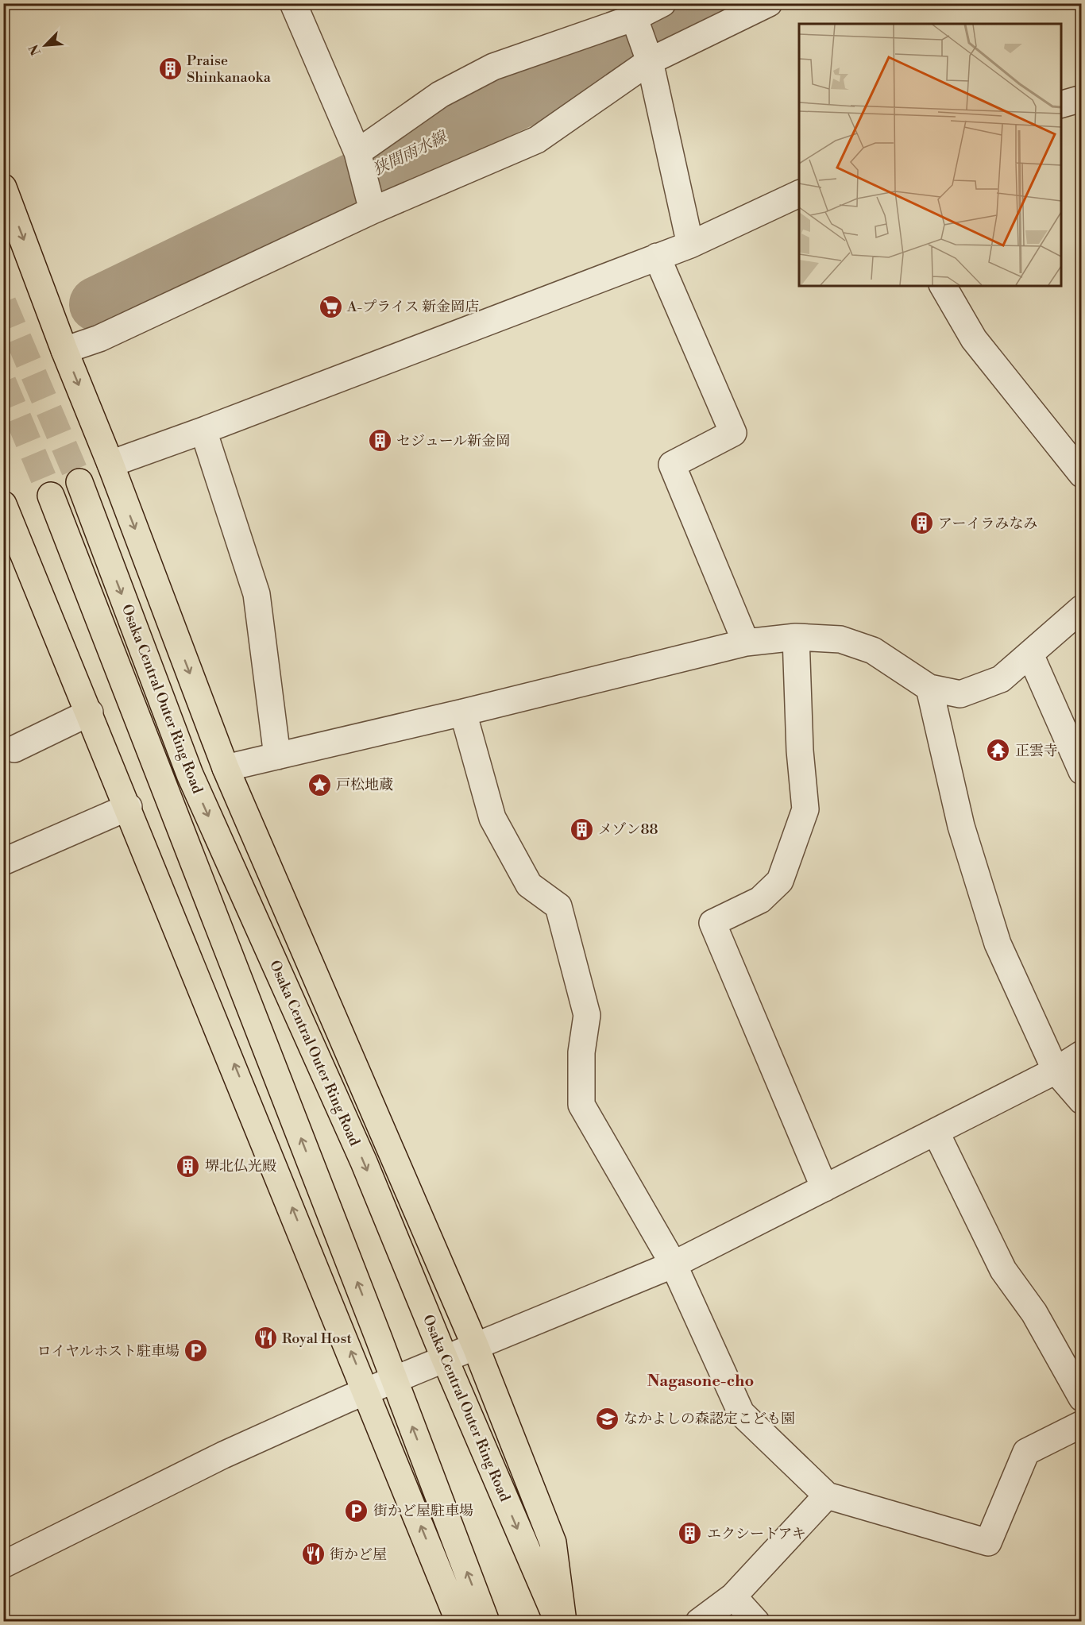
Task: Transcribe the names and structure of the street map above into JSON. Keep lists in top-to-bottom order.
{
  "streets": {
    "main road": ["Osaka Central Outer Ring Road"]
  },
  "districts": ["Nagasone-cho"],
  "water": ["狭間雨水線"],
  "places": {
    "building": [
      "Praise Shinkanaoka",
      "セジュール新金岡",
      "アーイラみなみ",
      "メゾン88",
      "堺北仏光殿",
      "エクシートアキ"
    ],
    "supermarket": ["A-プライス 新金岡店"],
    "temple": ["正雲寺"],
    "place": ["戸松地蔵"],
    "restaurant": ["Royal Host", "街かど屋"],
    "parking": ["ロイヤルホスト駐車場", "街かど屋駐車場"],
    "school or university": ["なかよしの森認定こども園"]
  },
  "north": "bottom left"
}
